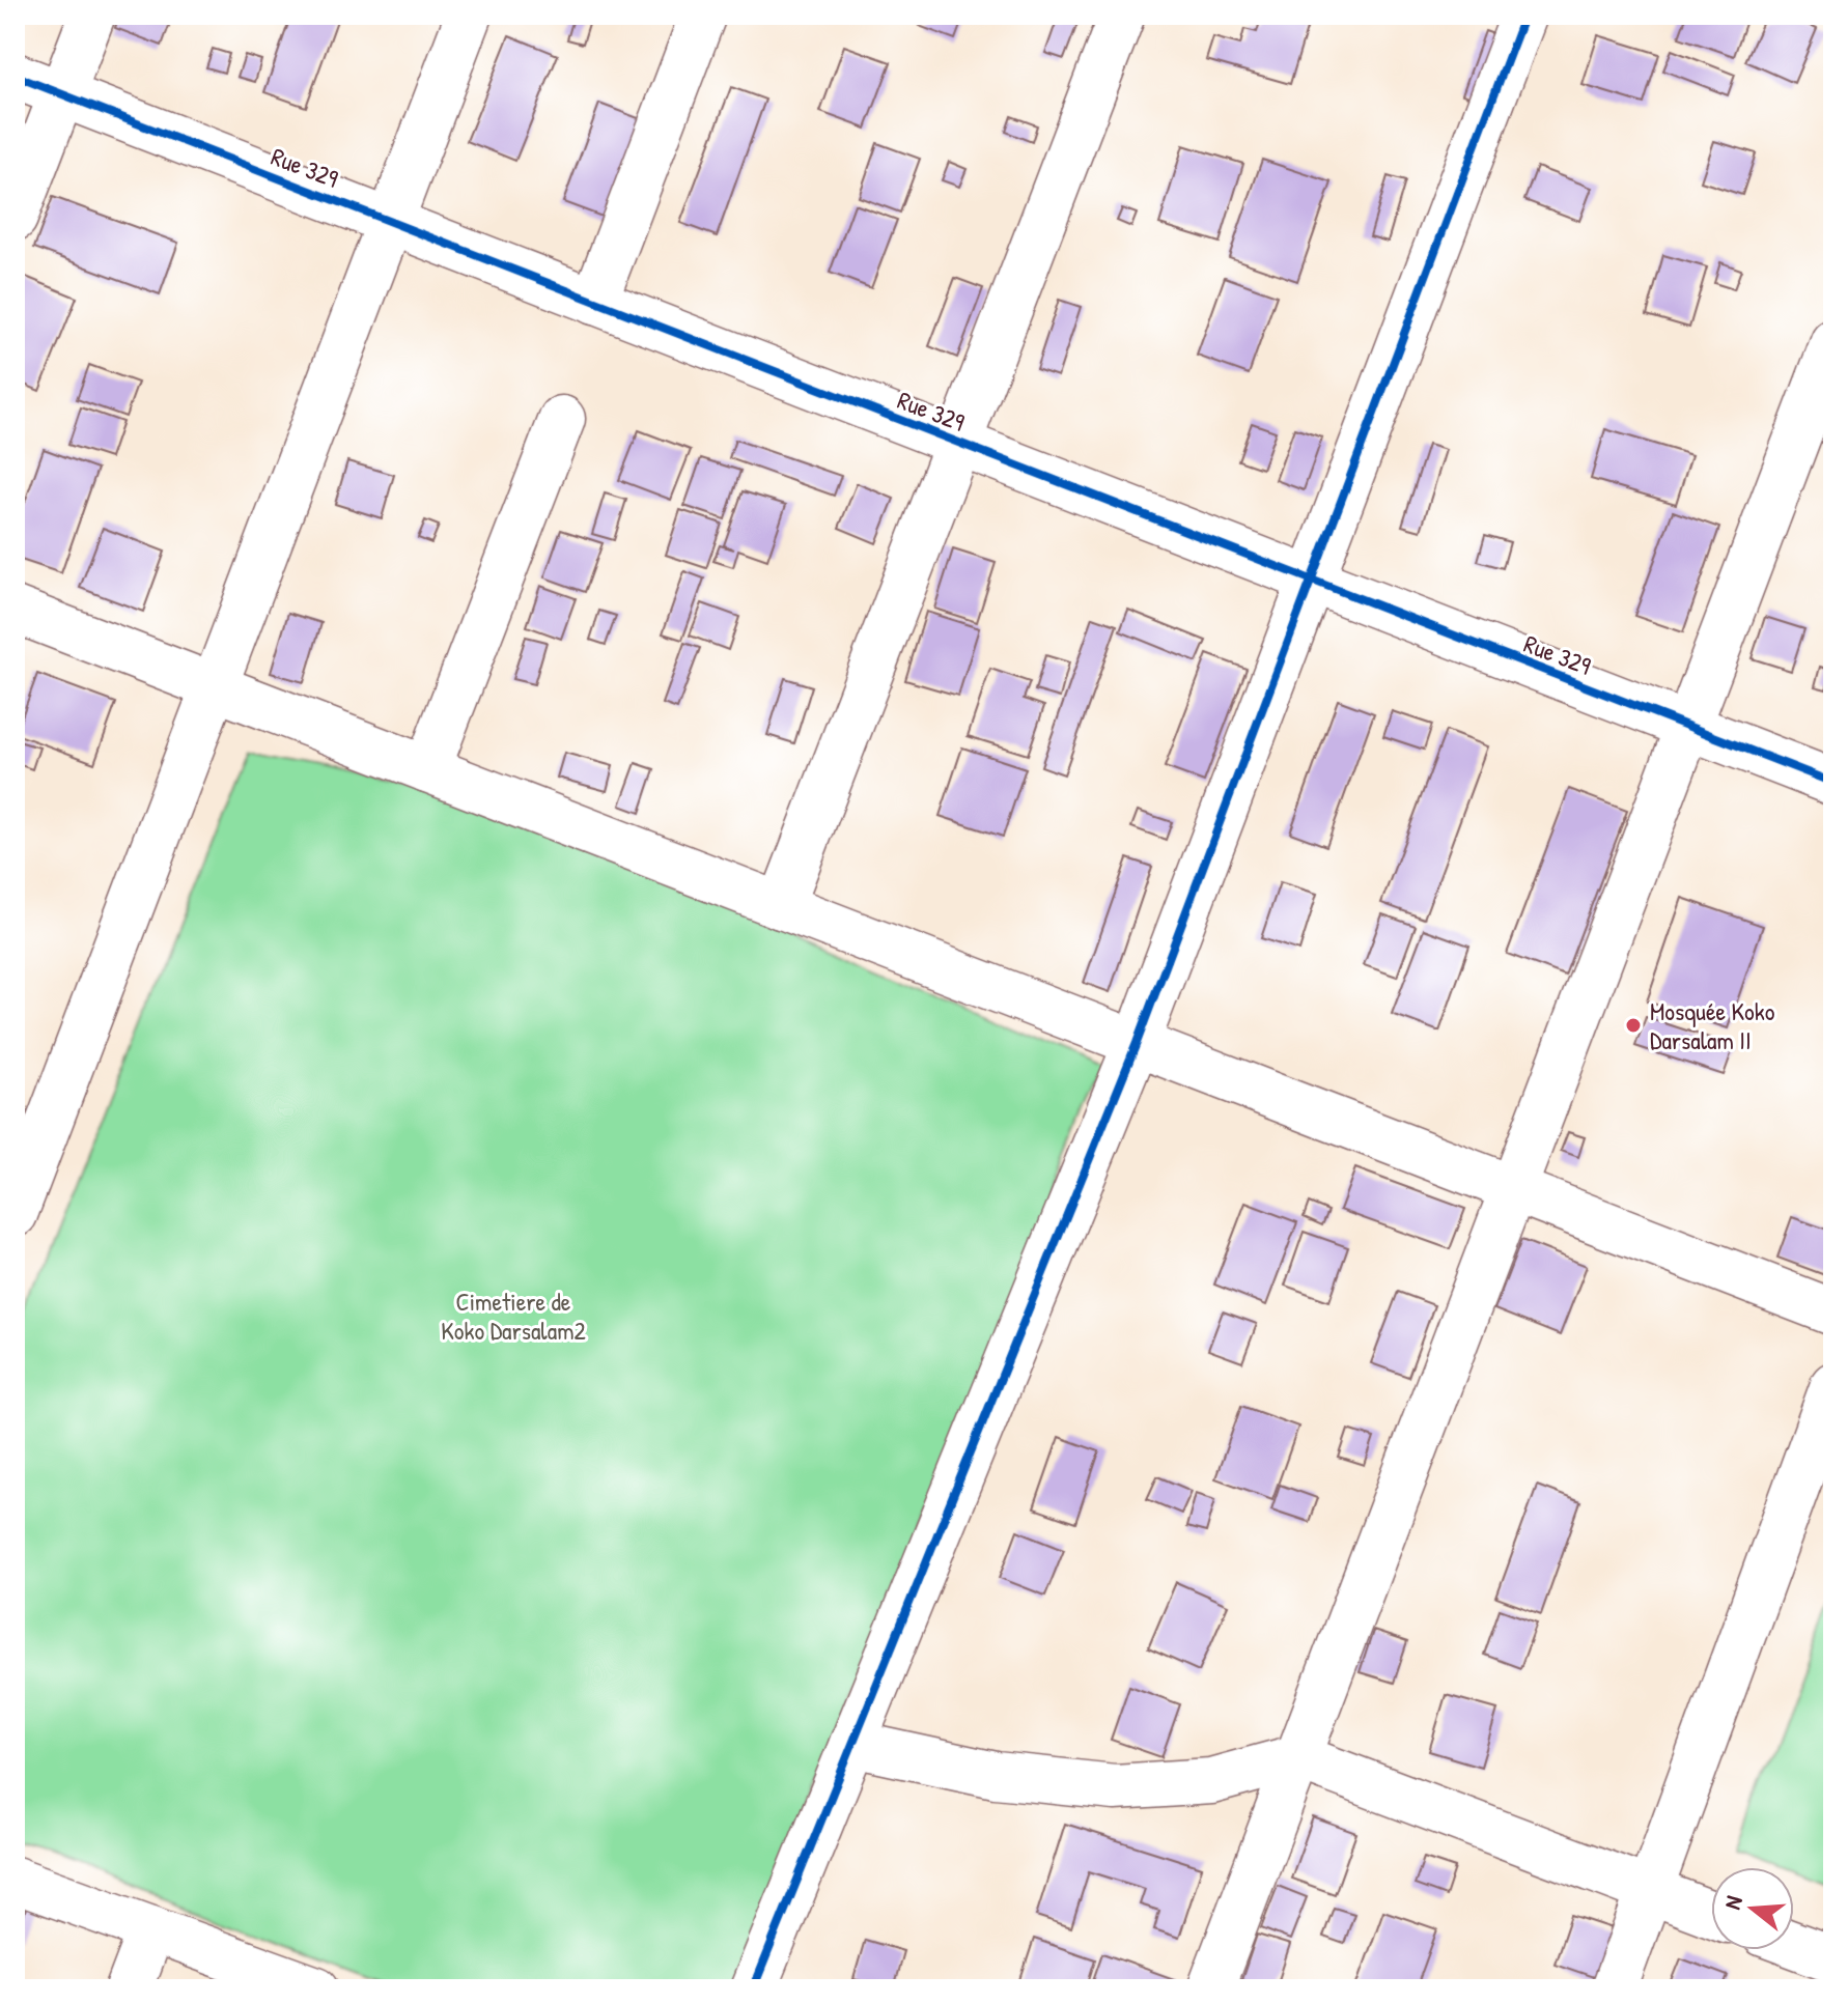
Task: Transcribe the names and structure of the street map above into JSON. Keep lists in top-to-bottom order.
{
  "streets": {
    "street": ["Rue 329"]
  },
  "parks": ["Cimetiere de Koko Darsalam2"],
  "places": ["Mosquée Koko Darsalam II"],
  "north": "left"
}
